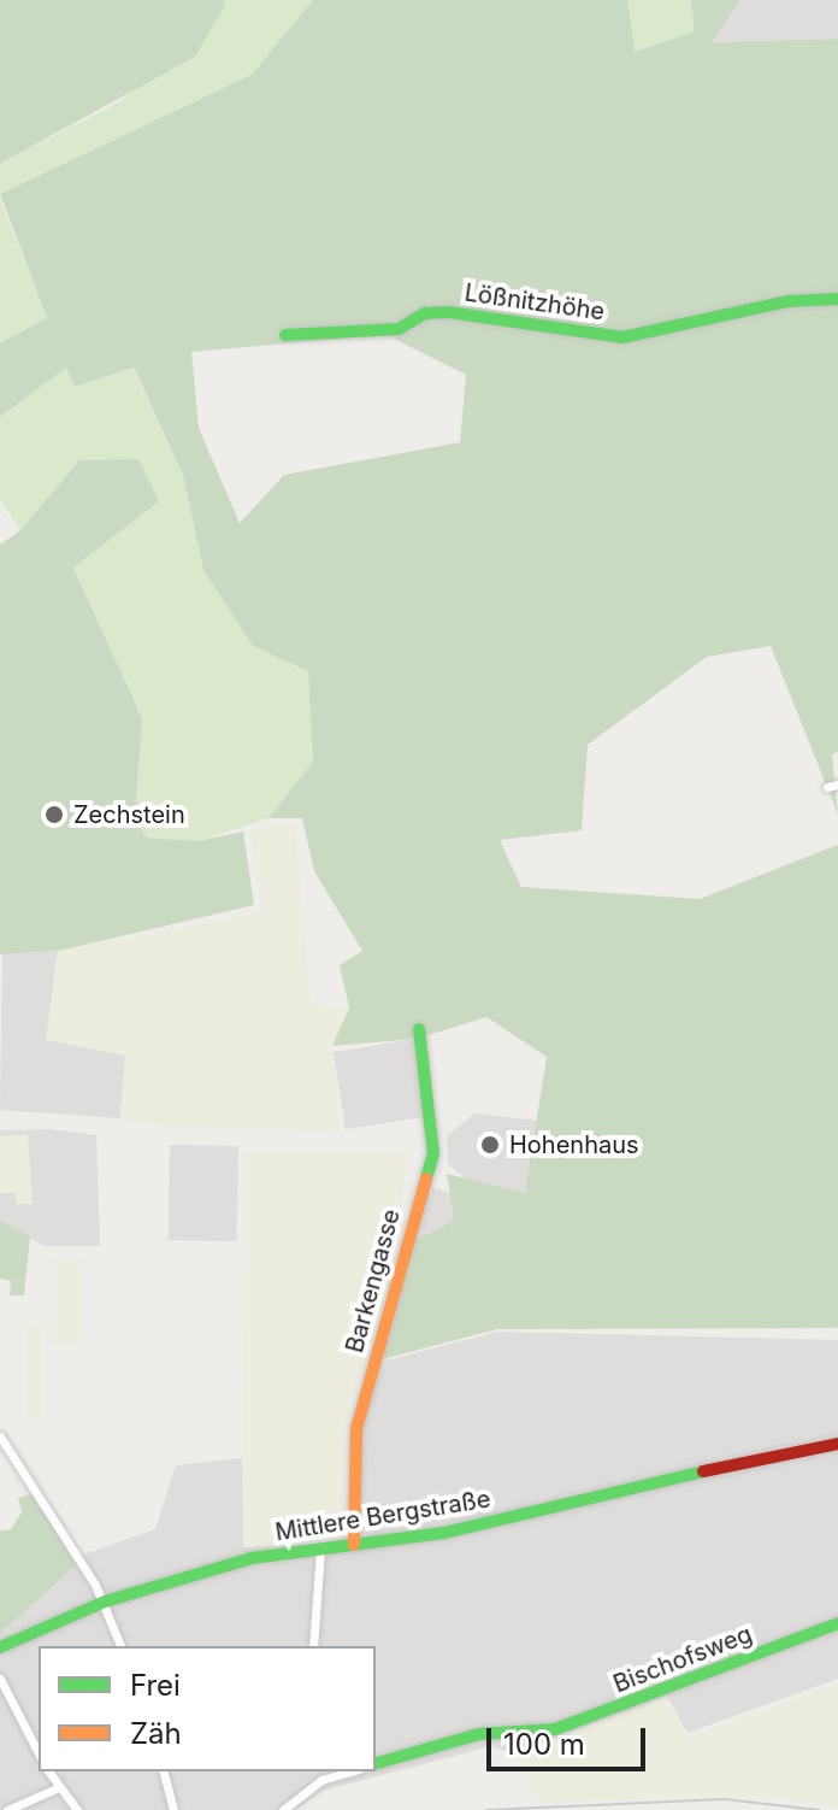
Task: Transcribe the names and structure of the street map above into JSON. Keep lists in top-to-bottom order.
{
  "streets": {
    "street": [
      "Lößnitzhöhe",
      "Barkengasse",
      "Mittlere Bergstraße",
      "Bischofsweg"
    ]
  },
  "crossings": [
    ["Barkengasse", "Mittlere Bergstraße"]
  ],
  "places": ["Zechstein", "Hohenhaus"],
  "legend": ["Frei", "Zäh"],
  "scale_bar": "100 m"
}
